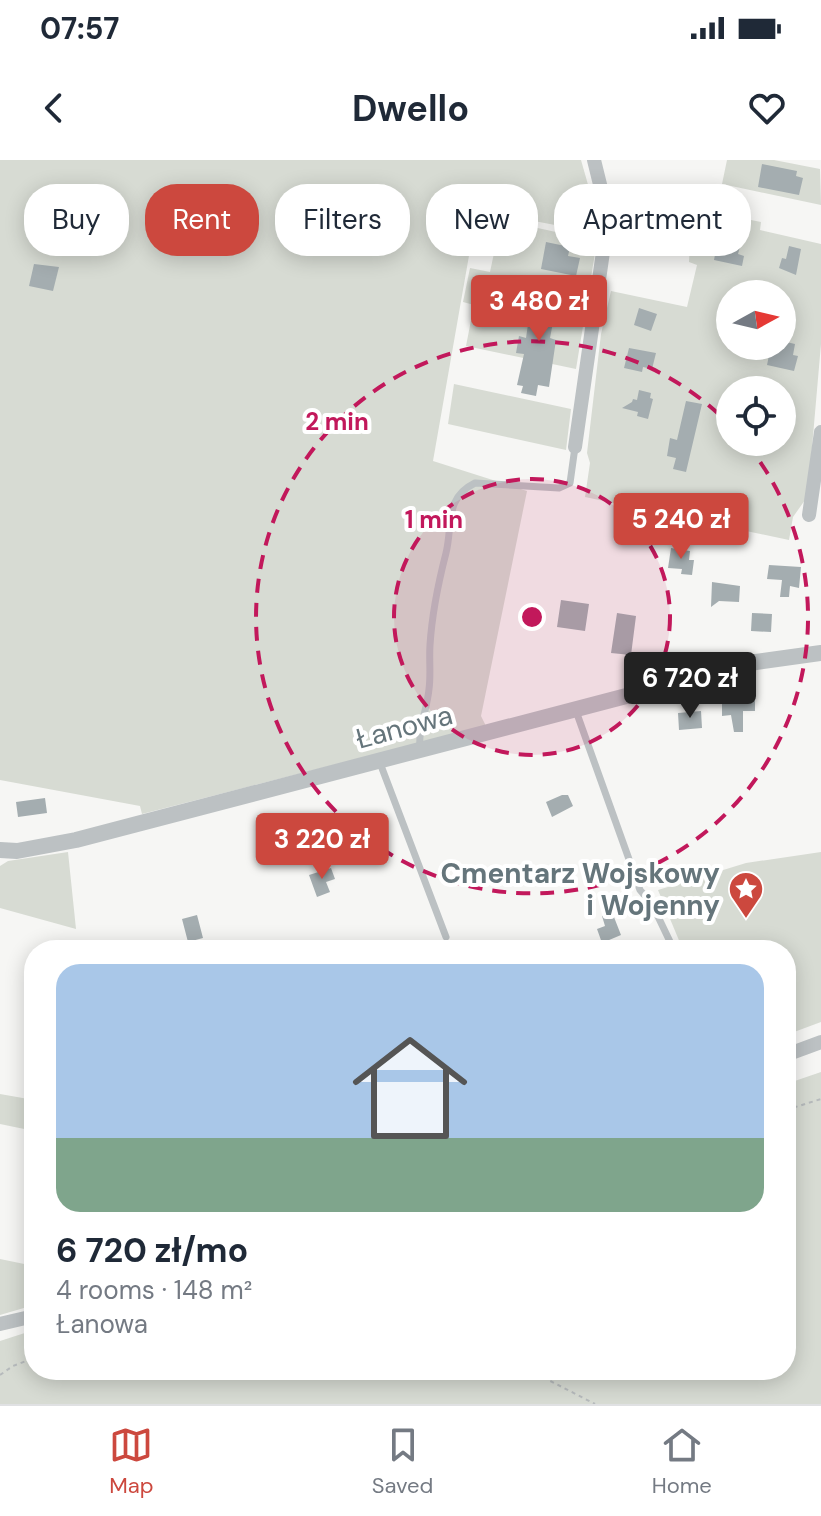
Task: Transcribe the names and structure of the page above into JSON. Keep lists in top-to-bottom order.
{
  "streets": {
    "street": ["Łanowa"]
  },
  "places": {
    "place": ["Cmentarz Wojskowy i Wojenny"]
  },
  "north": "right",
  "page": {
    "status": "07:57",
    "header": "Dwello",
    "chip": [
      "Buy",
      "Rent",
      "Filters",
      "New",
      "Apartment"
    ],
    "price": [
      "3 480 zł",
      "5 240 zł",
      "6 720 zł",
      "3 220 zł"
    ],
    "list": [
      {
        "name": "6 720 zł/mo",
        "note": "4 rooms · 148 m² · Łanowa"
      }
    ],
    "tabs": ["Map", "Saved", "Home"]
  },
  "rings": ["2 min", "1 min"]
}
